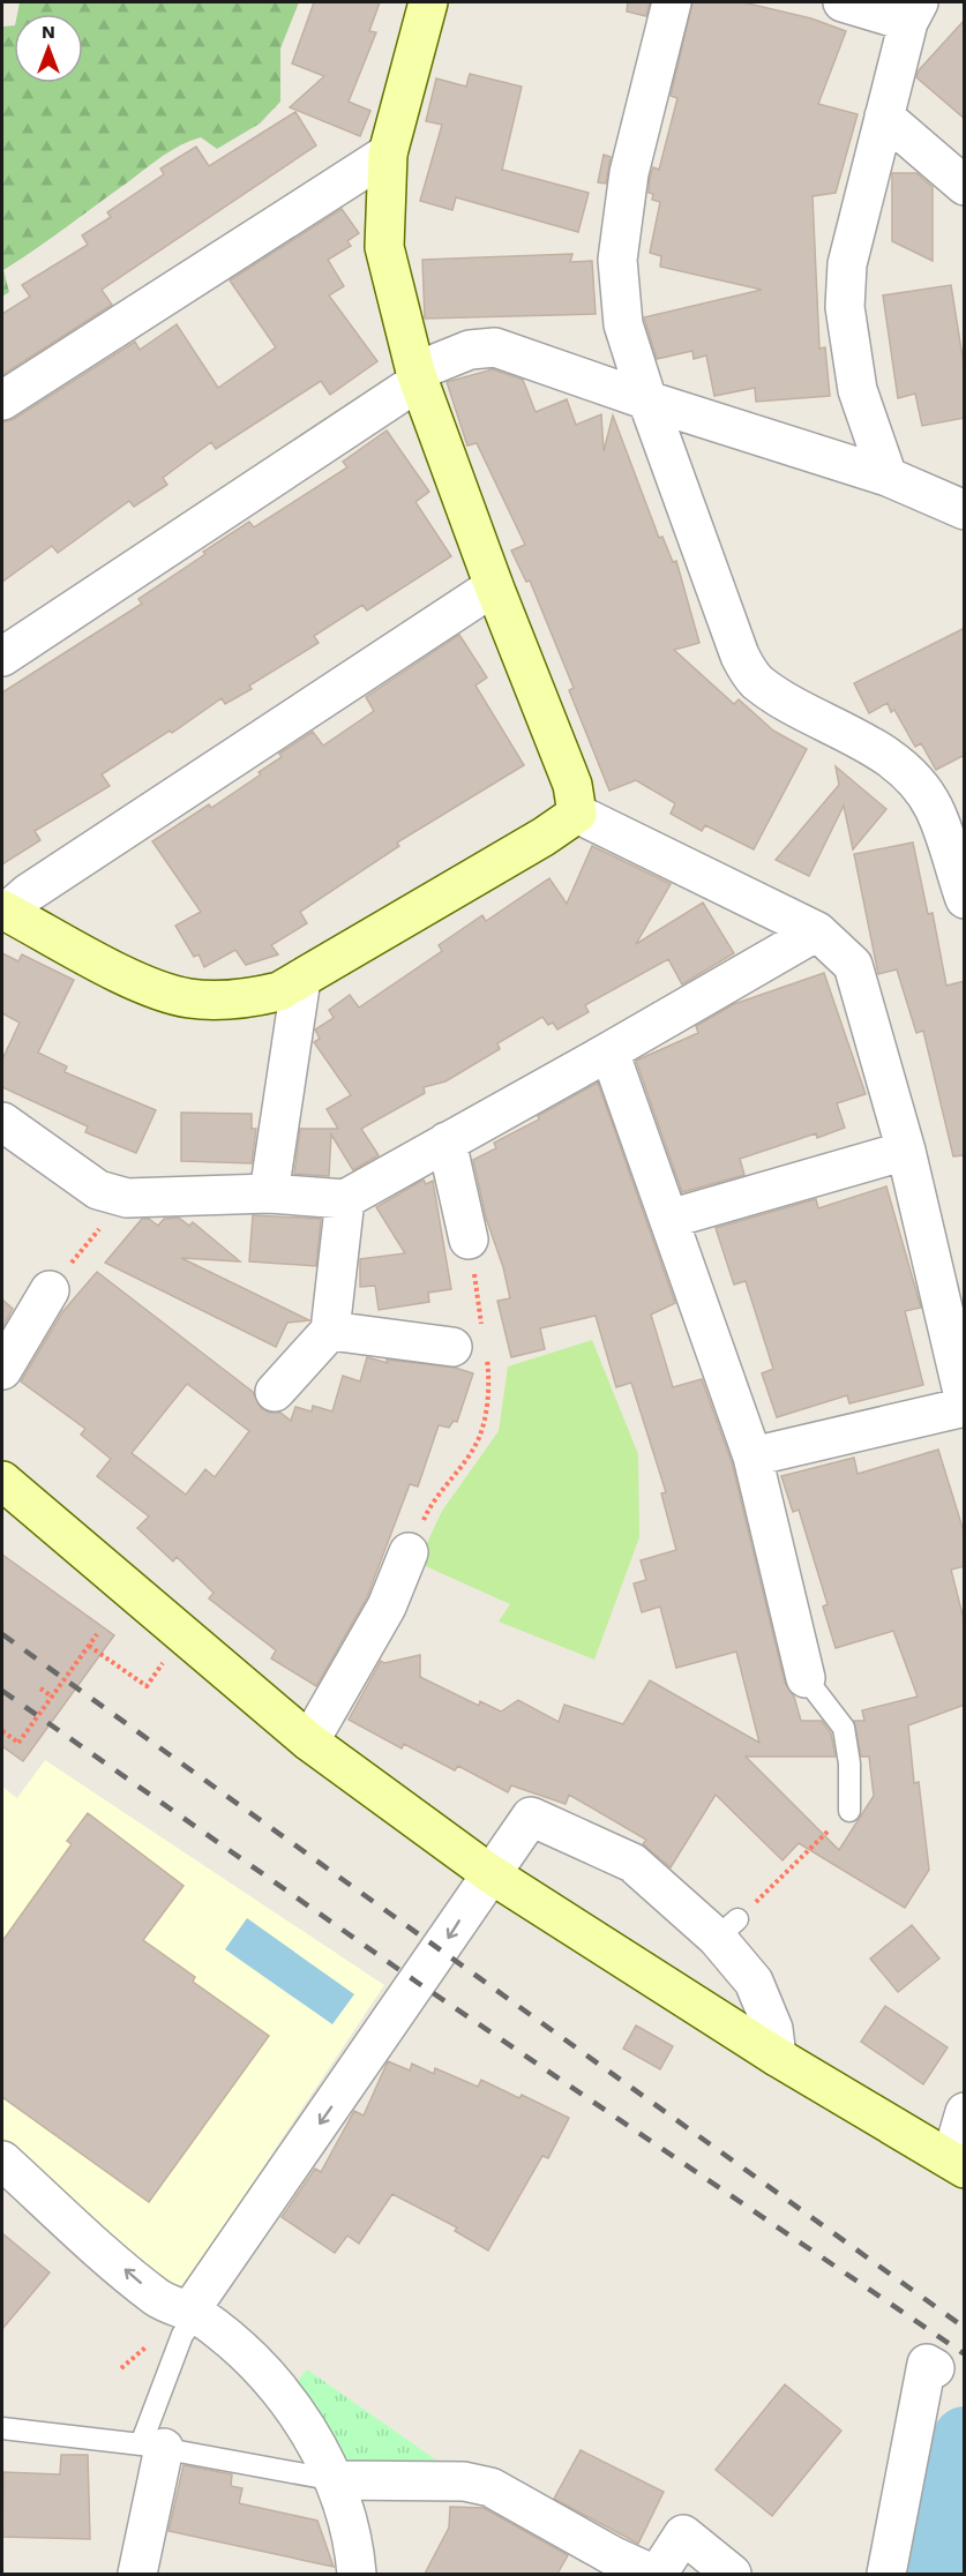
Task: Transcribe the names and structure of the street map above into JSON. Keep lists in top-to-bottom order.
{
  "north": "top"
}
